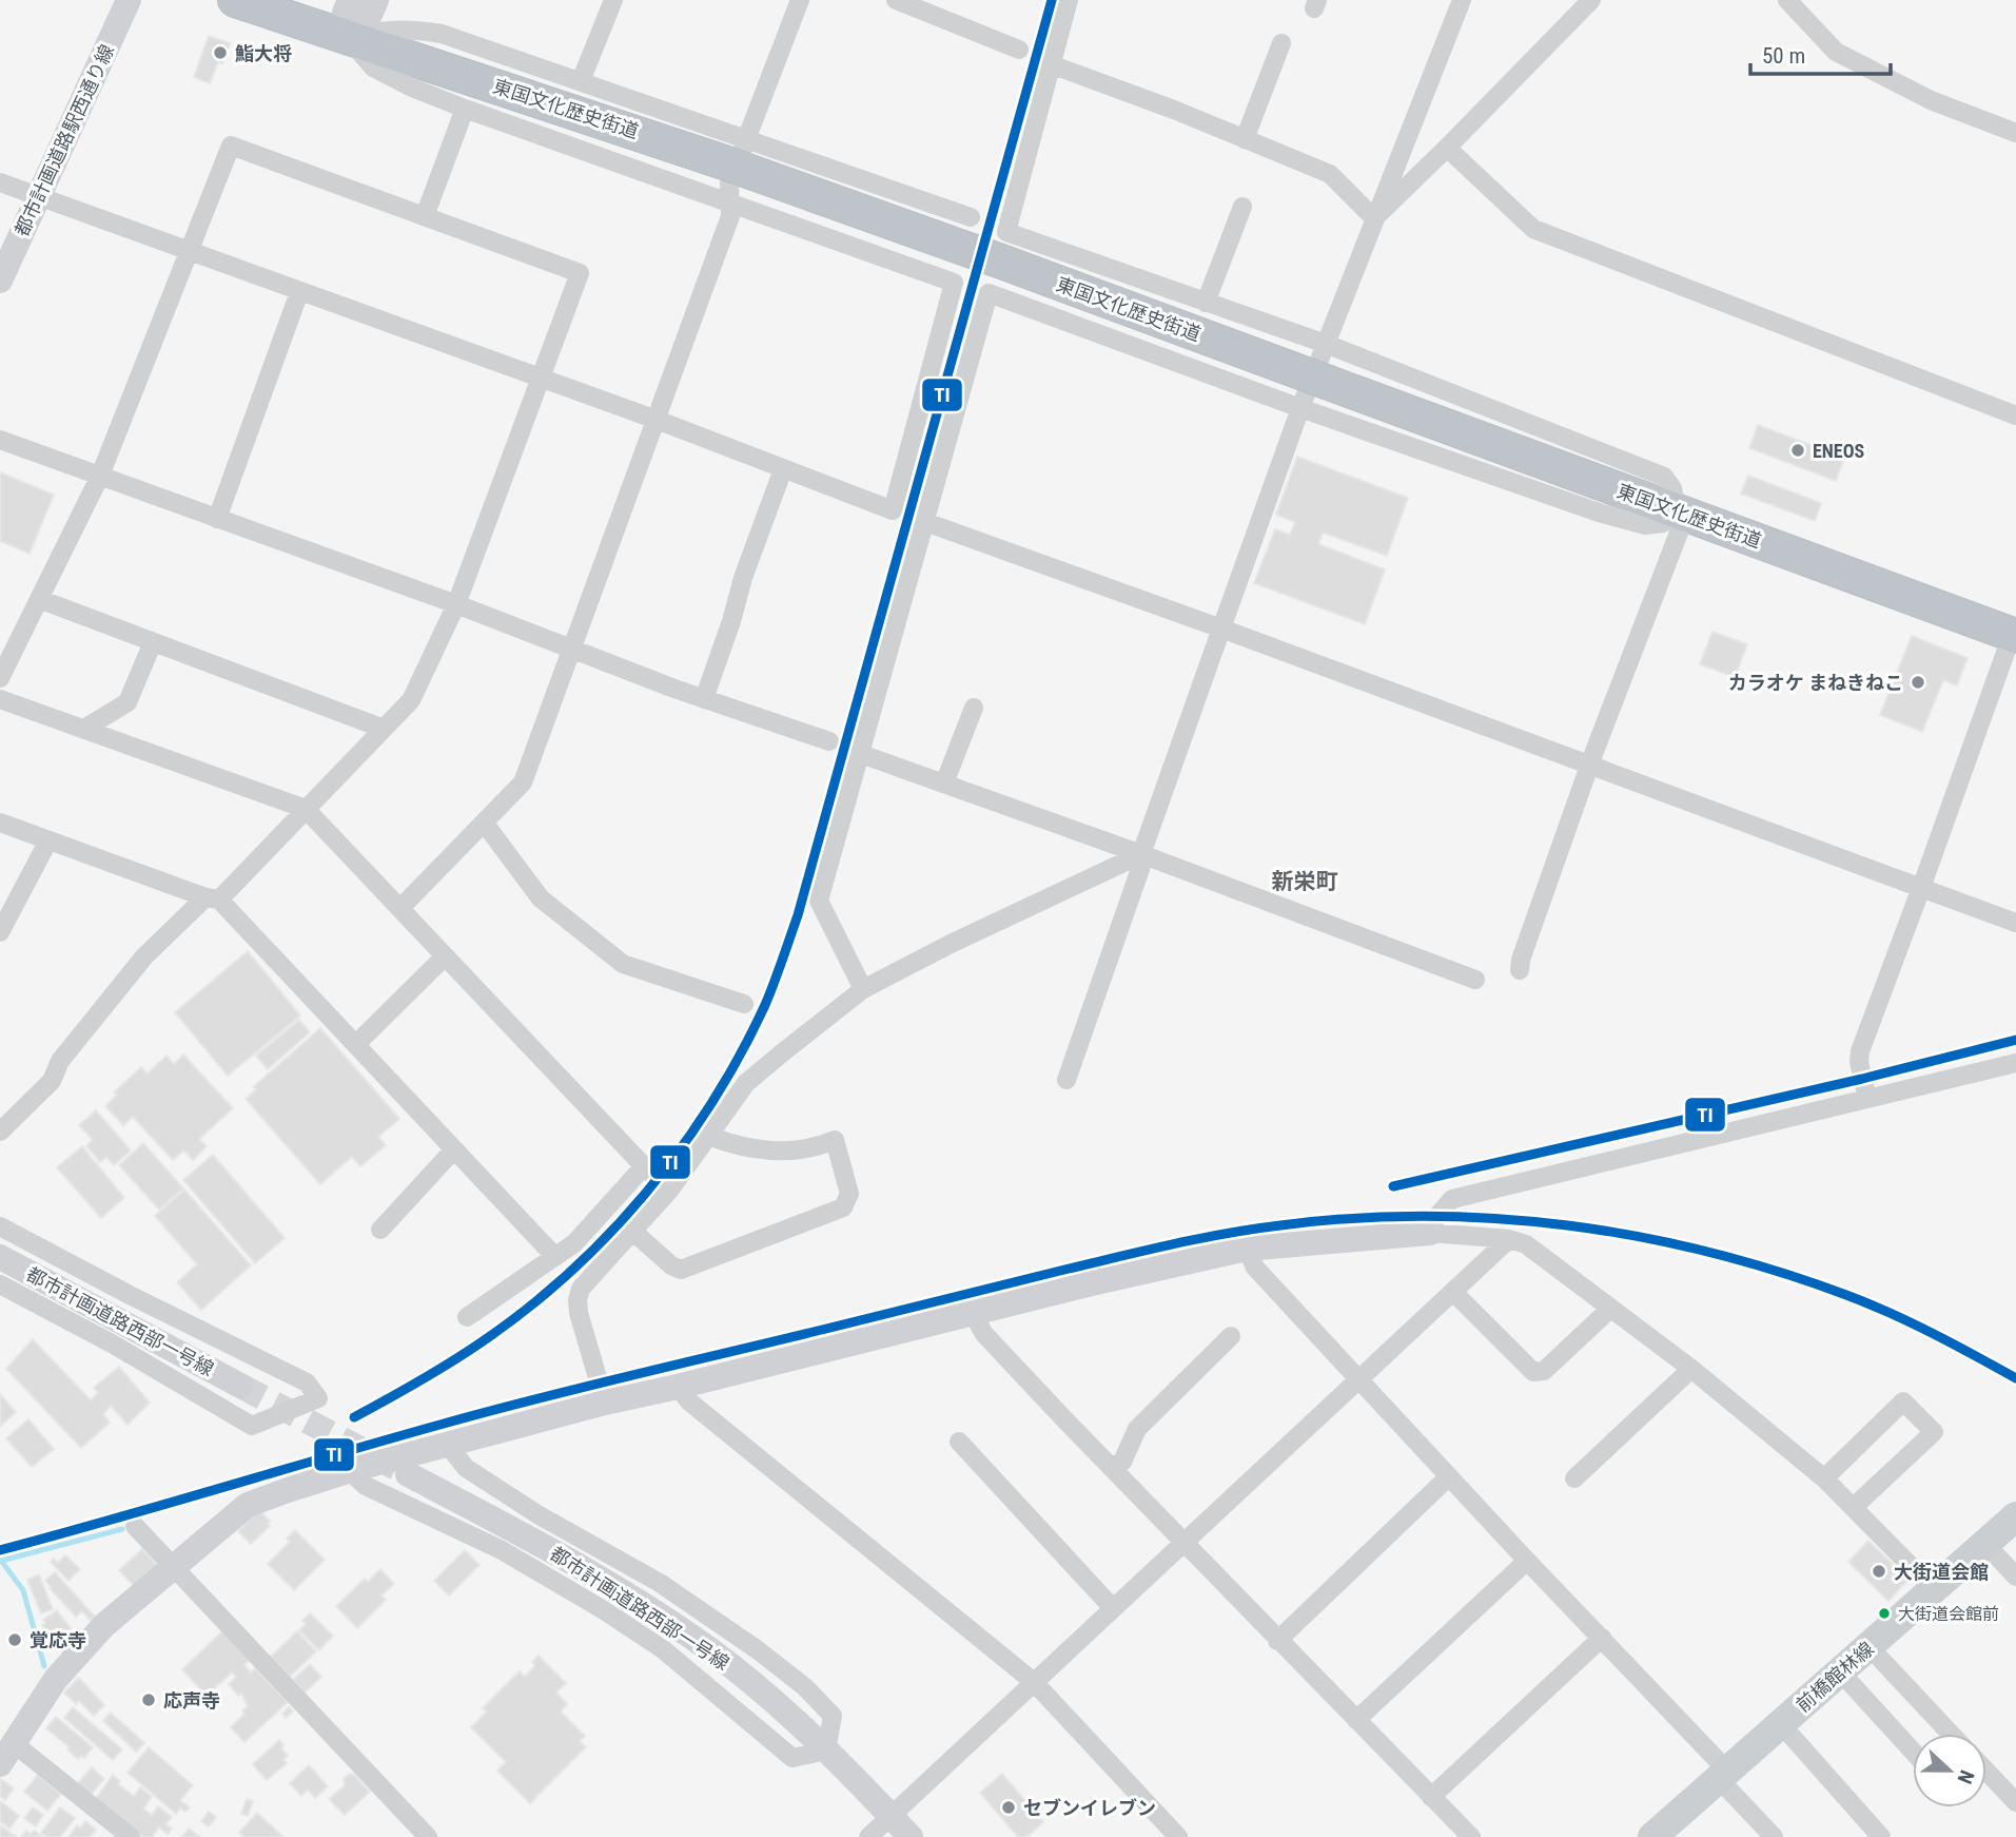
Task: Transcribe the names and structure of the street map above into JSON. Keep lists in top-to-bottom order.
{
  "streets": {
    "highway": ["東国文化歴史街道"],
    "main road": ["前橋館林線"],
    "street": ["都市計画道路駅西通り線", "都市計画道路西部一号線"]
  },
  "districts": ["新栄町"],
  "places": [
    "鮨大将",
    "ENEOS",
    "カラオケ まねきねこ",
    "大街道会館",
    "大街道会館前",
    "覚応寺",
    "応声寺",
    "セブンイレブン"
  ],
  "lines": ["transit line TI"],
  "scale_bar": "50 m",
  "north": "right"
}
